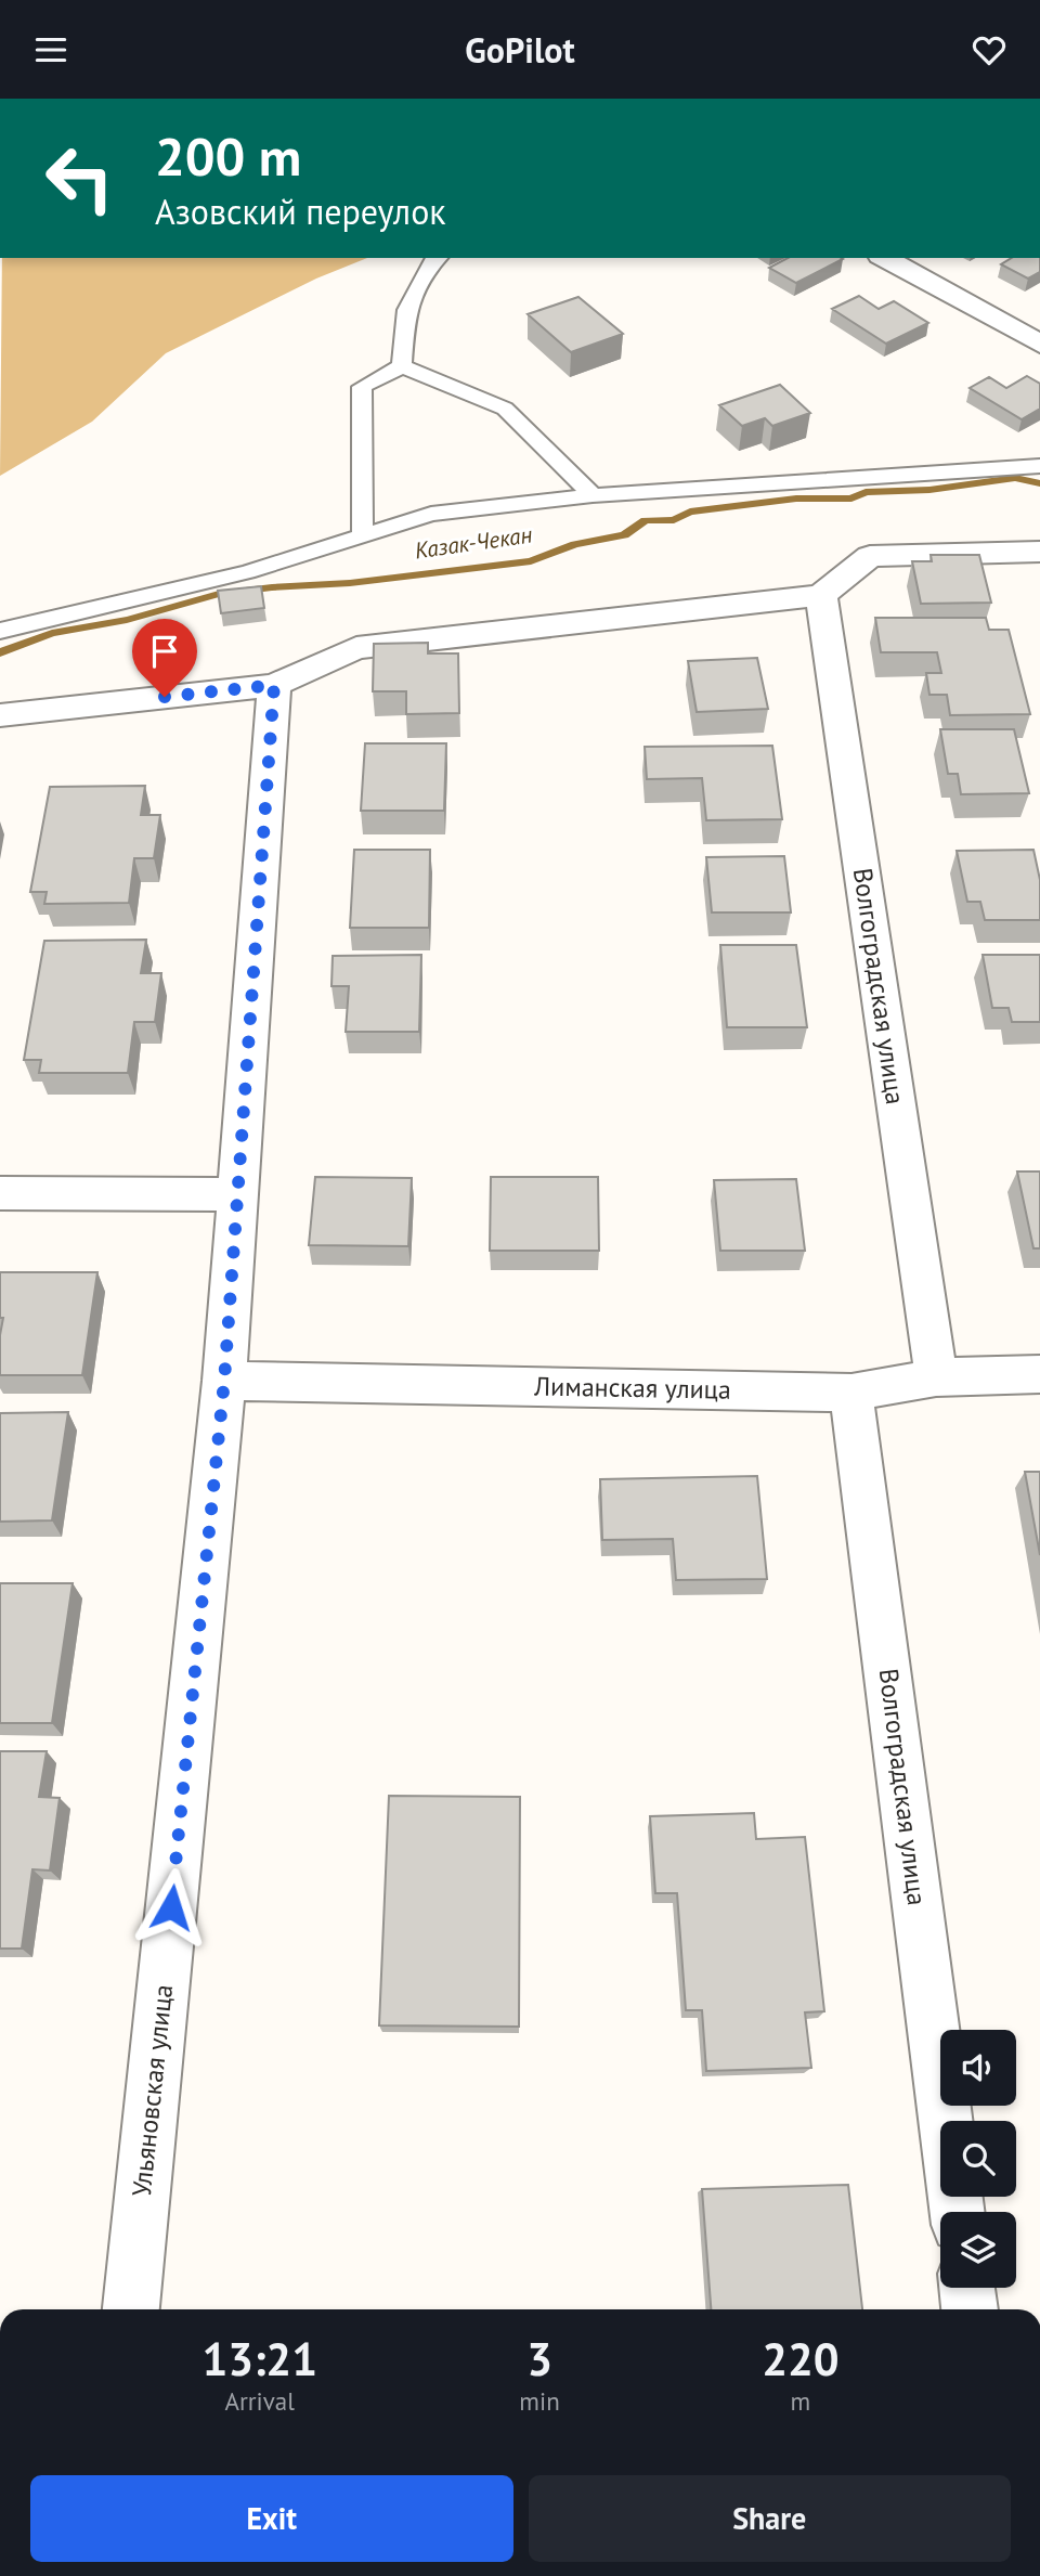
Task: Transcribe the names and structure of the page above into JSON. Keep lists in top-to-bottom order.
{
  "streets": {
    "street": ["Волгоградская улица", "Лиманская улица", "Ульяновская улица"]
  },
  "crossings": [
    ["Волгоградская улица", "Лиманская улица"],
    ["Лиманская улица", "Ульяновская улица"]
  ],
  "water": ["Казак-Чекан"],
  "page": {
    "header": "GoPilot",
    "turn": ["200 m", "Азовский переулок"],
    "eta": [
      "13:21",
      "Arrival",
      "3",
      "min",
      "220",
      "m"
    ],
    "buttons": ["Exit", "Share"]
  }
}
